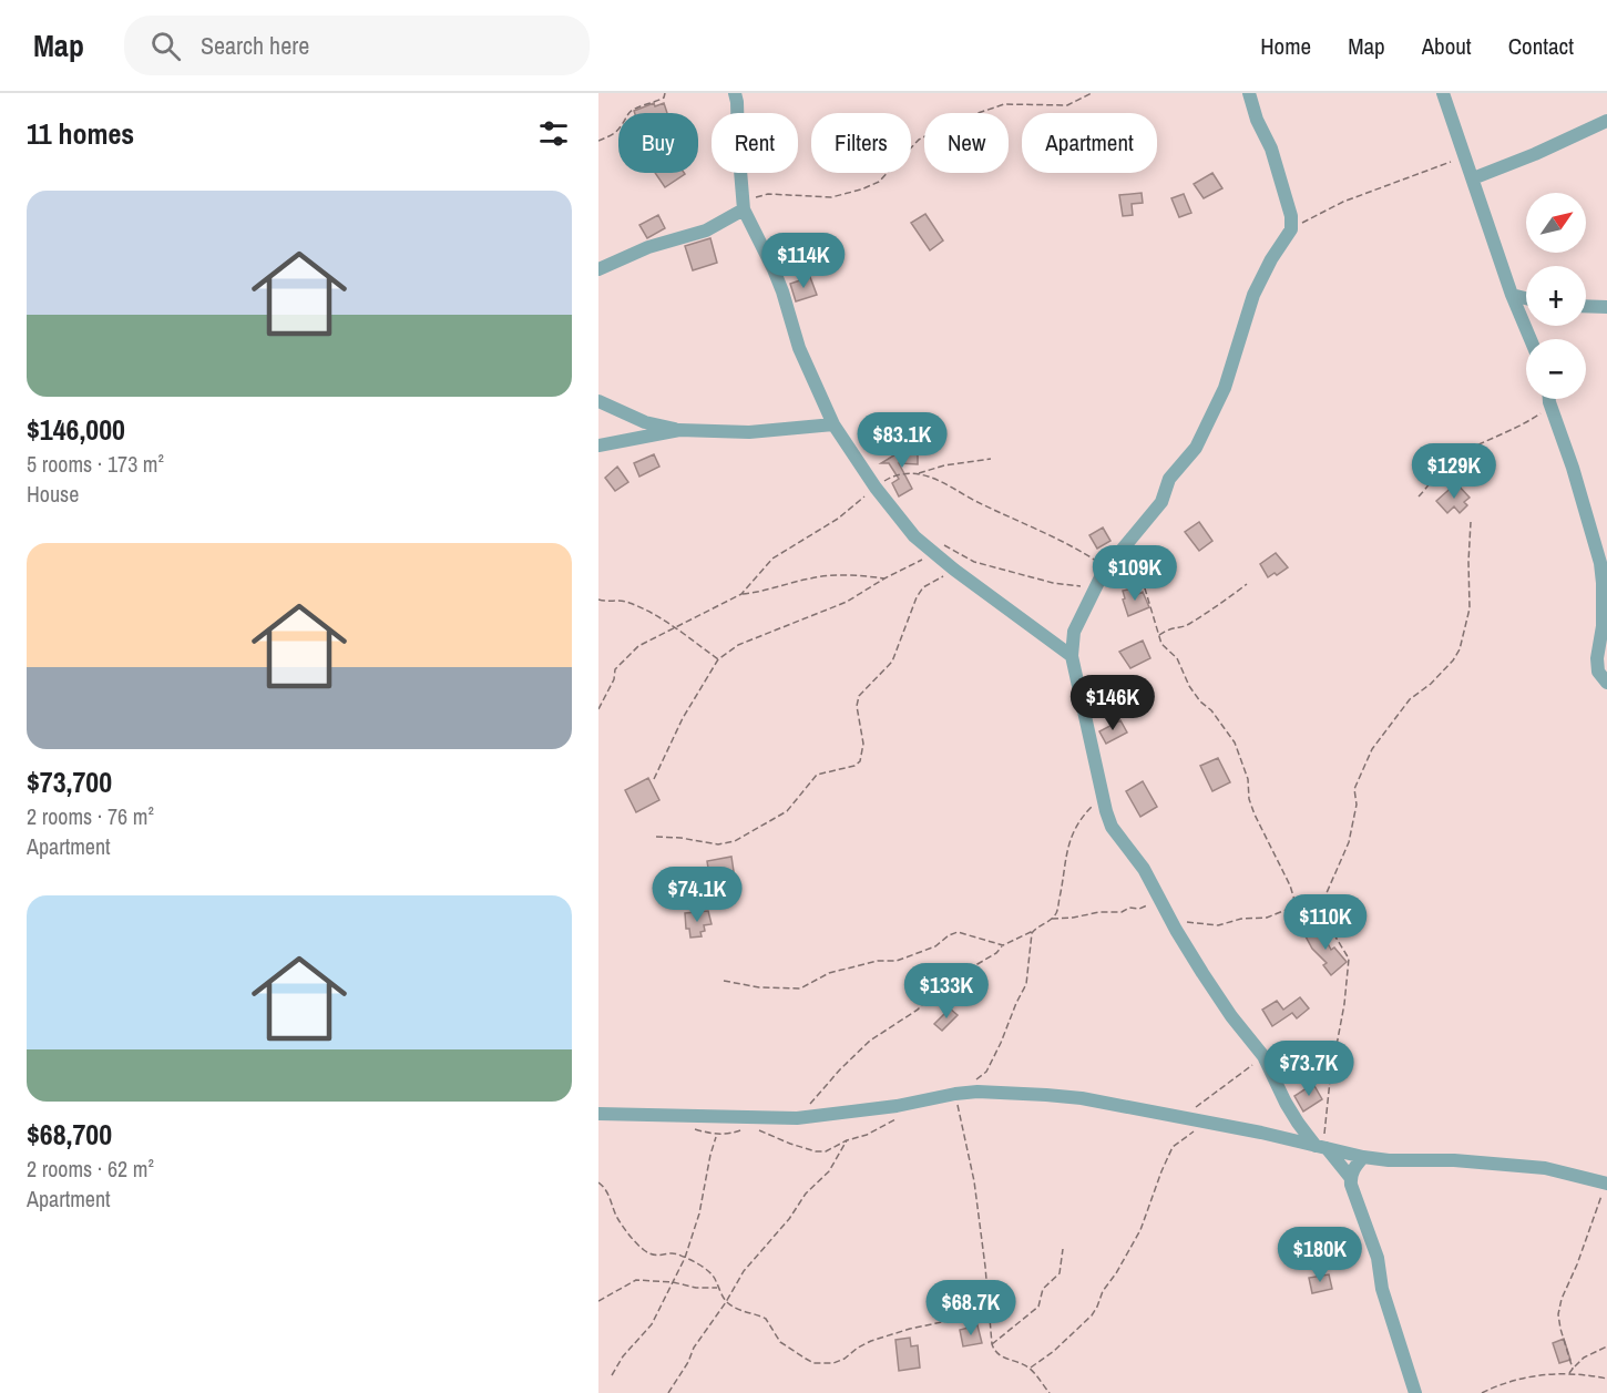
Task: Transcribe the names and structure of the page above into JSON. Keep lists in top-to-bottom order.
{
  "north": "top right",
  "page": {
    "header": "Map",
    "search": "Search here",
    "nav": [
      "Home",
      "Map",
      "About",
      "Contact"
    ],
    "heading": "11 homes",
    "chip": [
      "Buy",
      "Rent",
      "Filters",
      "New",
      "Apartment"
    ],
    "list": [
      {
        "name": "$146,000",
        "note": "5 rooms · 173 m² · House"
      },
      {
        "name": "$73,700",
        "note": "2 rooms · 76 m² · Apartment"
      },
      {
        "name": "$68,700",
        "note": "2 rooms · 62 m² · Apartment"
      }
    ],
    "map_buttons": ["+", "−"],
    "price": [
      "$114K",
      "$83.1K",
      "$129K",
      "$109K",
      "$146K",
      "$74.1K",
      "$110K",
      "$133K",
      "$73.7K",
      "$180K",
      "$68.7K"
    ]
  }
}
